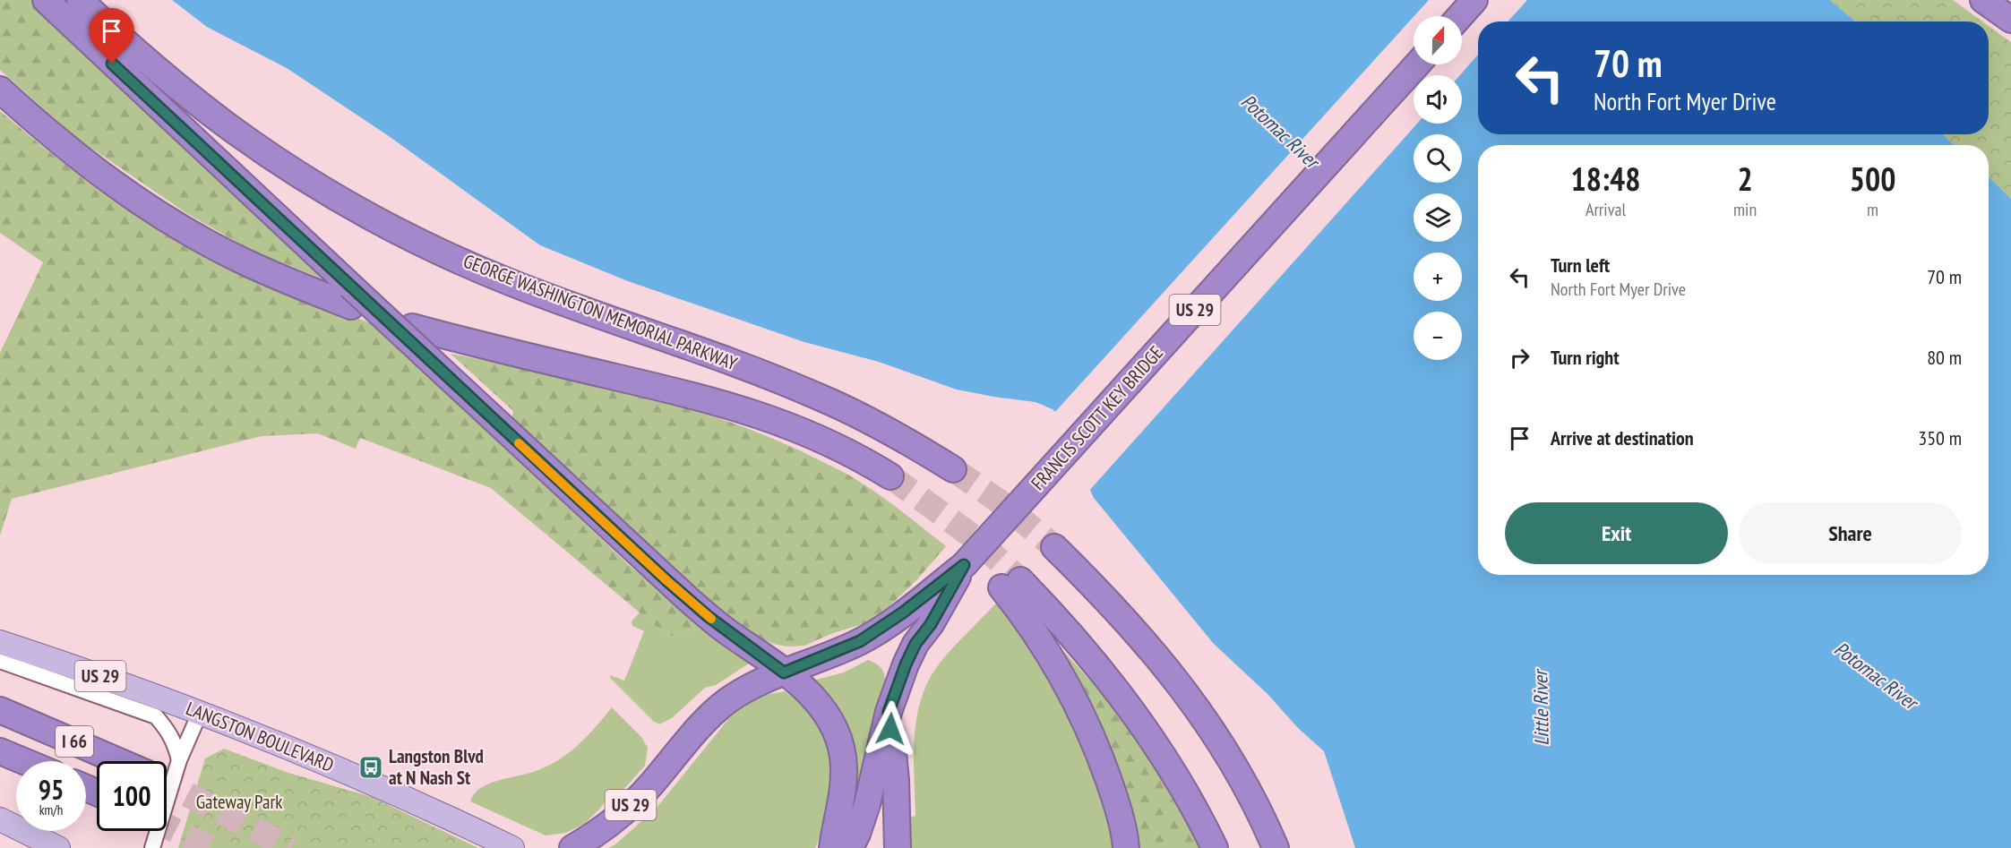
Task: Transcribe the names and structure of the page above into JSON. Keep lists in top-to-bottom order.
{
  "streets": {
    "highway": [
      "US 29",
      "GEORGE WASHINGTON MEMORIAL PARKWAY",
      "FRANCIS SCOTT KEY BRIDGE",
      "I 66"
    ],
    "main road": ["LANGSTON BOULEVARD"]
  },
  "crossings": [
    ["US 29", "FRANCIS SCOTT KEY BRIDGE"]
  ],
  "water": ["Potomac River", "Little River"],
  "parks": ["Gateway Park"],
  "places": {
    "bus stop": ["Langston Blvd at N Nash St"]
  },
  "north": "top",
  "page": {
    "map_buttons": ["+", "−"],
    "turn": ["70 m", "North Fort Myer Drive"],
    "eta": [
      "18:48",
      "Arrival",
      "2",
      "min",
      "500",
      "m"
    ],
    "list": [
      {
        "name": "Turn left",
        "note": "North Fort Myer Drive",
        "value": "70 m"
      },
      {
        "name": "Turn right",
        "value": "80 m"
      },
      {
        "name": "Arrive at destination",
        "value": "350 m"
      }
    ],
    "buttons": ["Exit", "Share"],
    "speed": "95 km/h",
    "limit": "100"
  }
}
